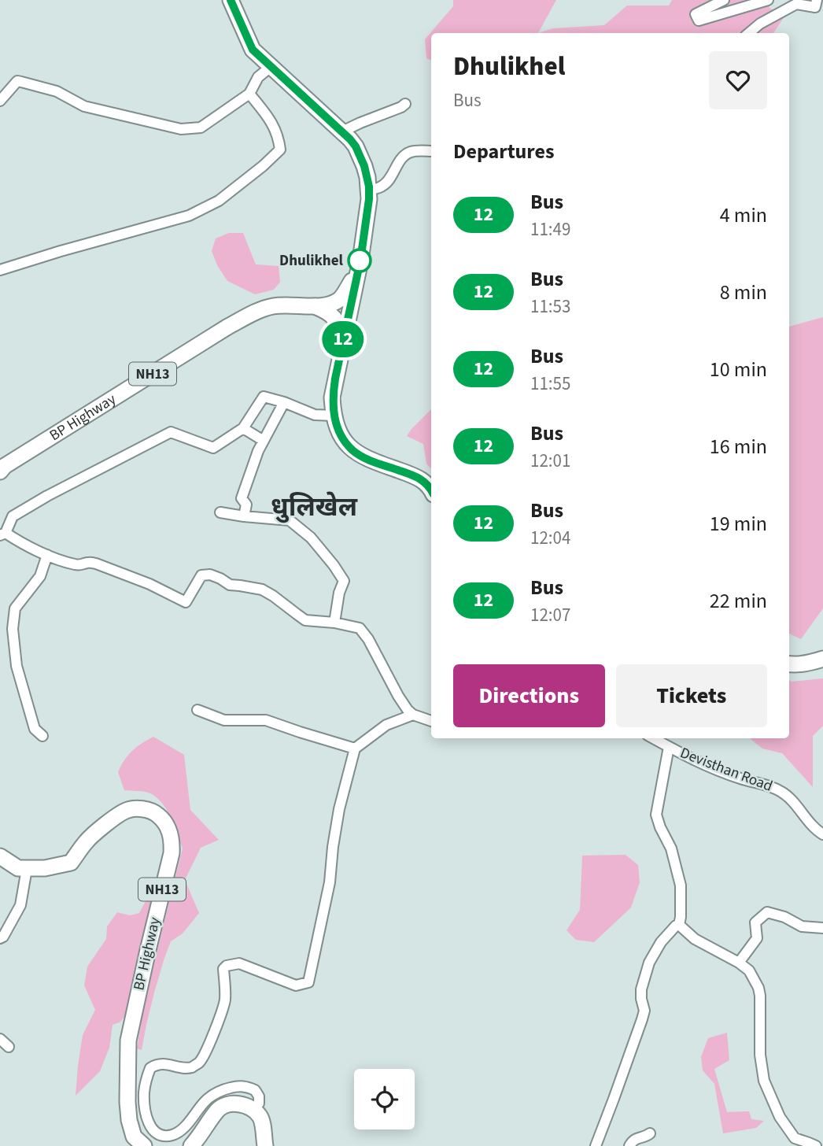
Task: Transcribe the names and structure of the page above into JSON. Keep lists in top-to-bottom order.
{
  "streets": {
    "highway": ["NH13", "BP Highway"],
    "street": ["Devisthan Road"]
  },
  "districts": ["धुलिखेल"],
  "places": ["Dhulikhel"],
  "lines": ["bus line 12"],
  "page": {
    "on_map": "12",
    "heading": [
      ["Dhulikhel", "Bus"],
      "Departures"
    ],
    "list": [
      {
        "mark": "12",
        "name": "Bus",
        "note": "11:49",
        "value": "4 min"
      },
      {
        "mark": "12",
        "name": "Bus",
        "note": "11:53",
        "value": "8 min"
      },
      {
        "mark": "12",
        "name": "Bus",
        "note": "11:55",
        "value": "10 min"
      },
      {
        "mark": "12",
        "name": "Bus",
        "note": "12:01",
        "value": "16 min"
      },
      {
        "mark": "12",
        "name": "Bus",
        "note": "12:04",
        "value": "19 min"
      },
      {
        "mark": "12",
        "name": "Bus",
        "note": "12:07",
        "value": "22 min"
      }
    ],
    "buttons": ["Directions", "Tickets"]
  }
}
